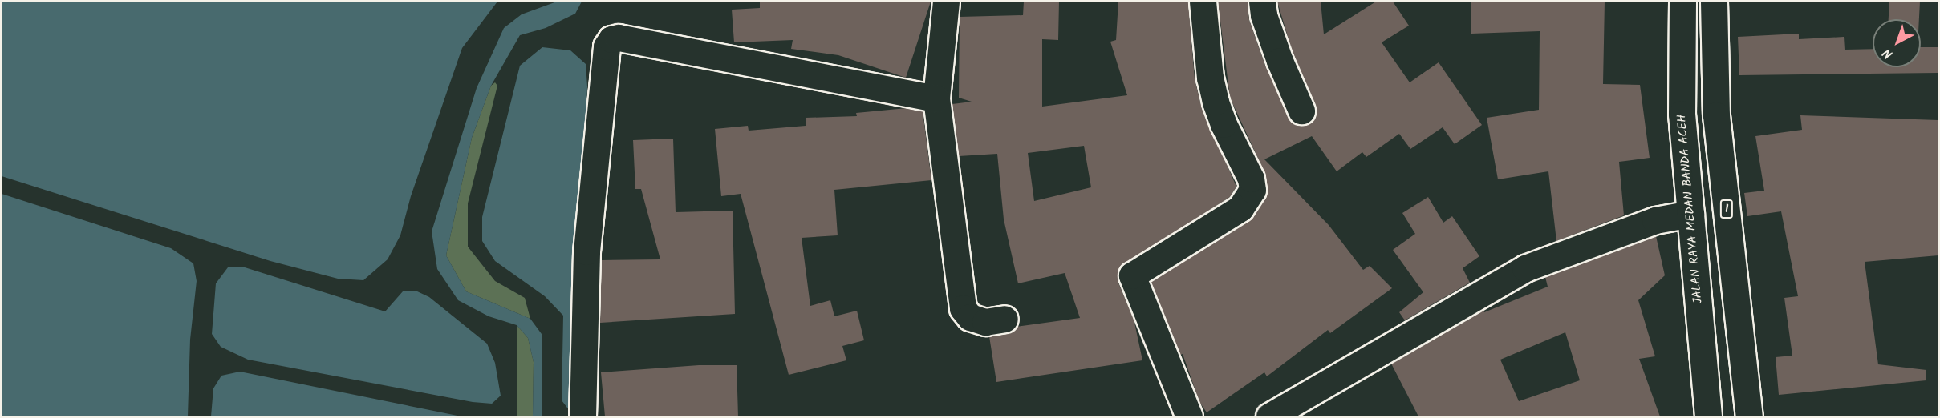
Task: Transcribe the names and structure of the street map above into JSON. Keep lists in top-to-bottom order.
{
  "streets": {
    "main road": ["JALAN RAYA MEDAN BANDA ACEH", "1"]
  },
  "north": "bottom left"
}
